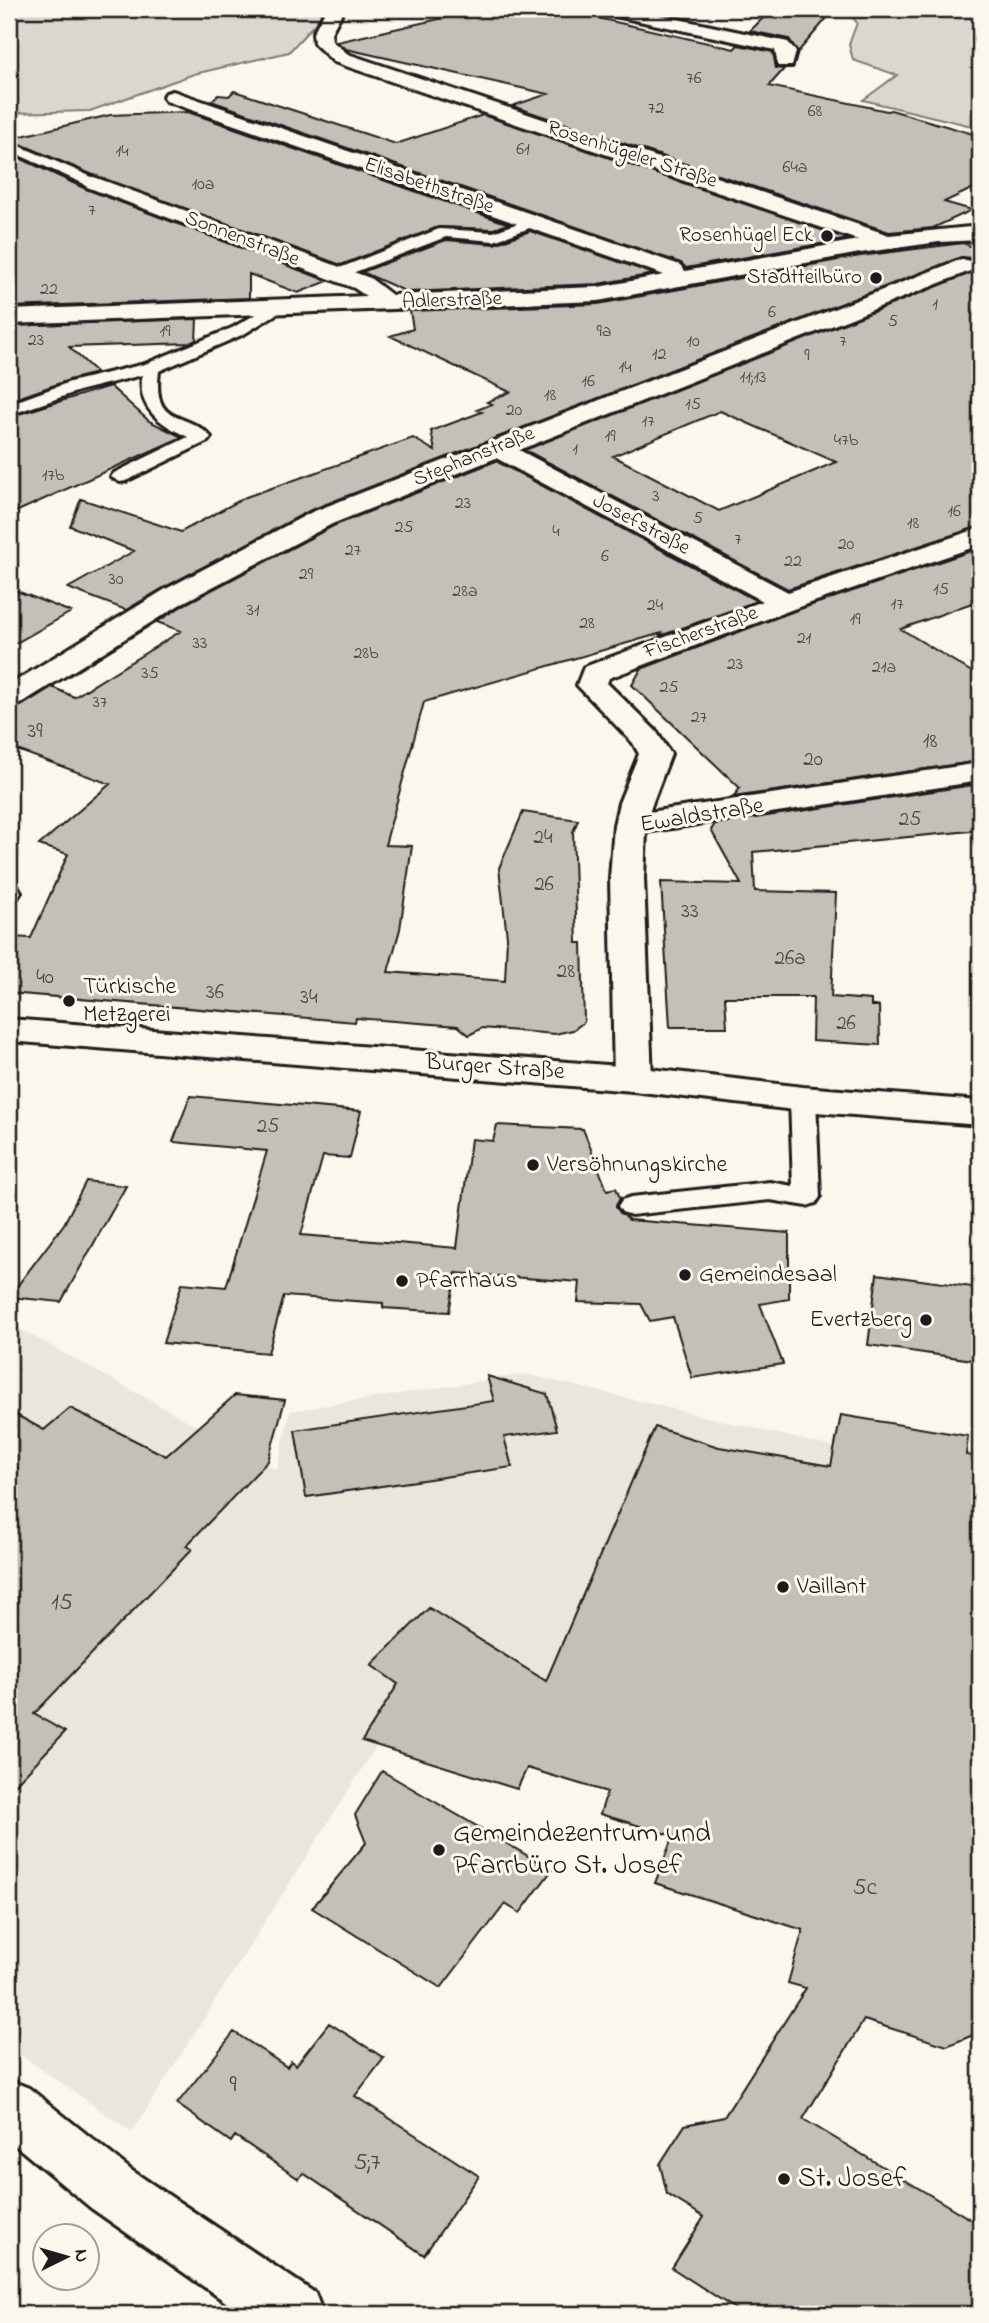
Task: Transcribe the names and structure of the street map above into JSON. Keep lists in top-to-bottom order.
{
  "streets": {
    "street": [
      "Rosenhügeler Straße",
      "Elisabethstraße",
      "Sonnenstraße",
      "Adlerstraße",
      "Stephanstraße",
      "Josefstraße",
      "Fischerstraße",
      "Ewaldstraße",
      "Burger Straße"
    ]
  },
  "crossings": [
    ["Rosenhügeler Straße", "Adlerstraße"],
    ["Rosenhügeler Straße", "Stephanstraße"],
    ["Elisabethstraße", "Adlerstraße"],
    ["Sonnenstraße", "Adlerstraße"],
    ["Stephanstraße", "Josefstraße"],
    ["Josefstraße", "Fischerstraße"],
    ["Fischerstraße", "Ewaldstraße"],
    ["Ewaldstraße", "Burger Straße"]
  ],
  "places": [
    "Rosenhügel Eck",
    "Stadtteilbüro",
    "Türkische Metzgerei",
    "Versöhnungskirche",
    "Gemeindesaal",
    "Pfarrhaus",
    "Evertzberg",
    "Vaillant",
    "Gemeindezentrum und Pfarrbüro St. Josef",
    "St. Josef"
  ],
  "house_numbers": [
    "76",
    "72",
    "68",
    "61",
    "14",
    "64a",
    "10a",
    "7",
    "22",
    "1",
    "6",
    "5",
    "19",
    "9a",
    "23",
    "10",
    "7",
    "12",
    "9",
    "14",
    "11;13",
    "16",
    "18",
    "15",
    "20",
    "17",
    "19",
    "47b",
    "1",
    "17b",
    "3",
    "23",
    "16",
    "5",
    "18",
    "25",
    "4",
    "7",
    "20",
    "27",
    "6",
    "22",
    "29",
    "30",
    "15",
    "28a",
    "17",
    "24",
    "31",
    "19",
    "28",
    "21",
    "33",
    "28b",
    "23",
    "21a",
    "35",
    "25",
    "37",
    "27",
    "39",
    "18",
    "20",
    "25",
    "24",
    "26",
    "33",
    "26a",
    "28",
    "40",
    "36",
    "34",
    "26",
    "25",
    "15",
    "5c",
    "9",
    "5;7"
  ],
  "north": "right"
}
